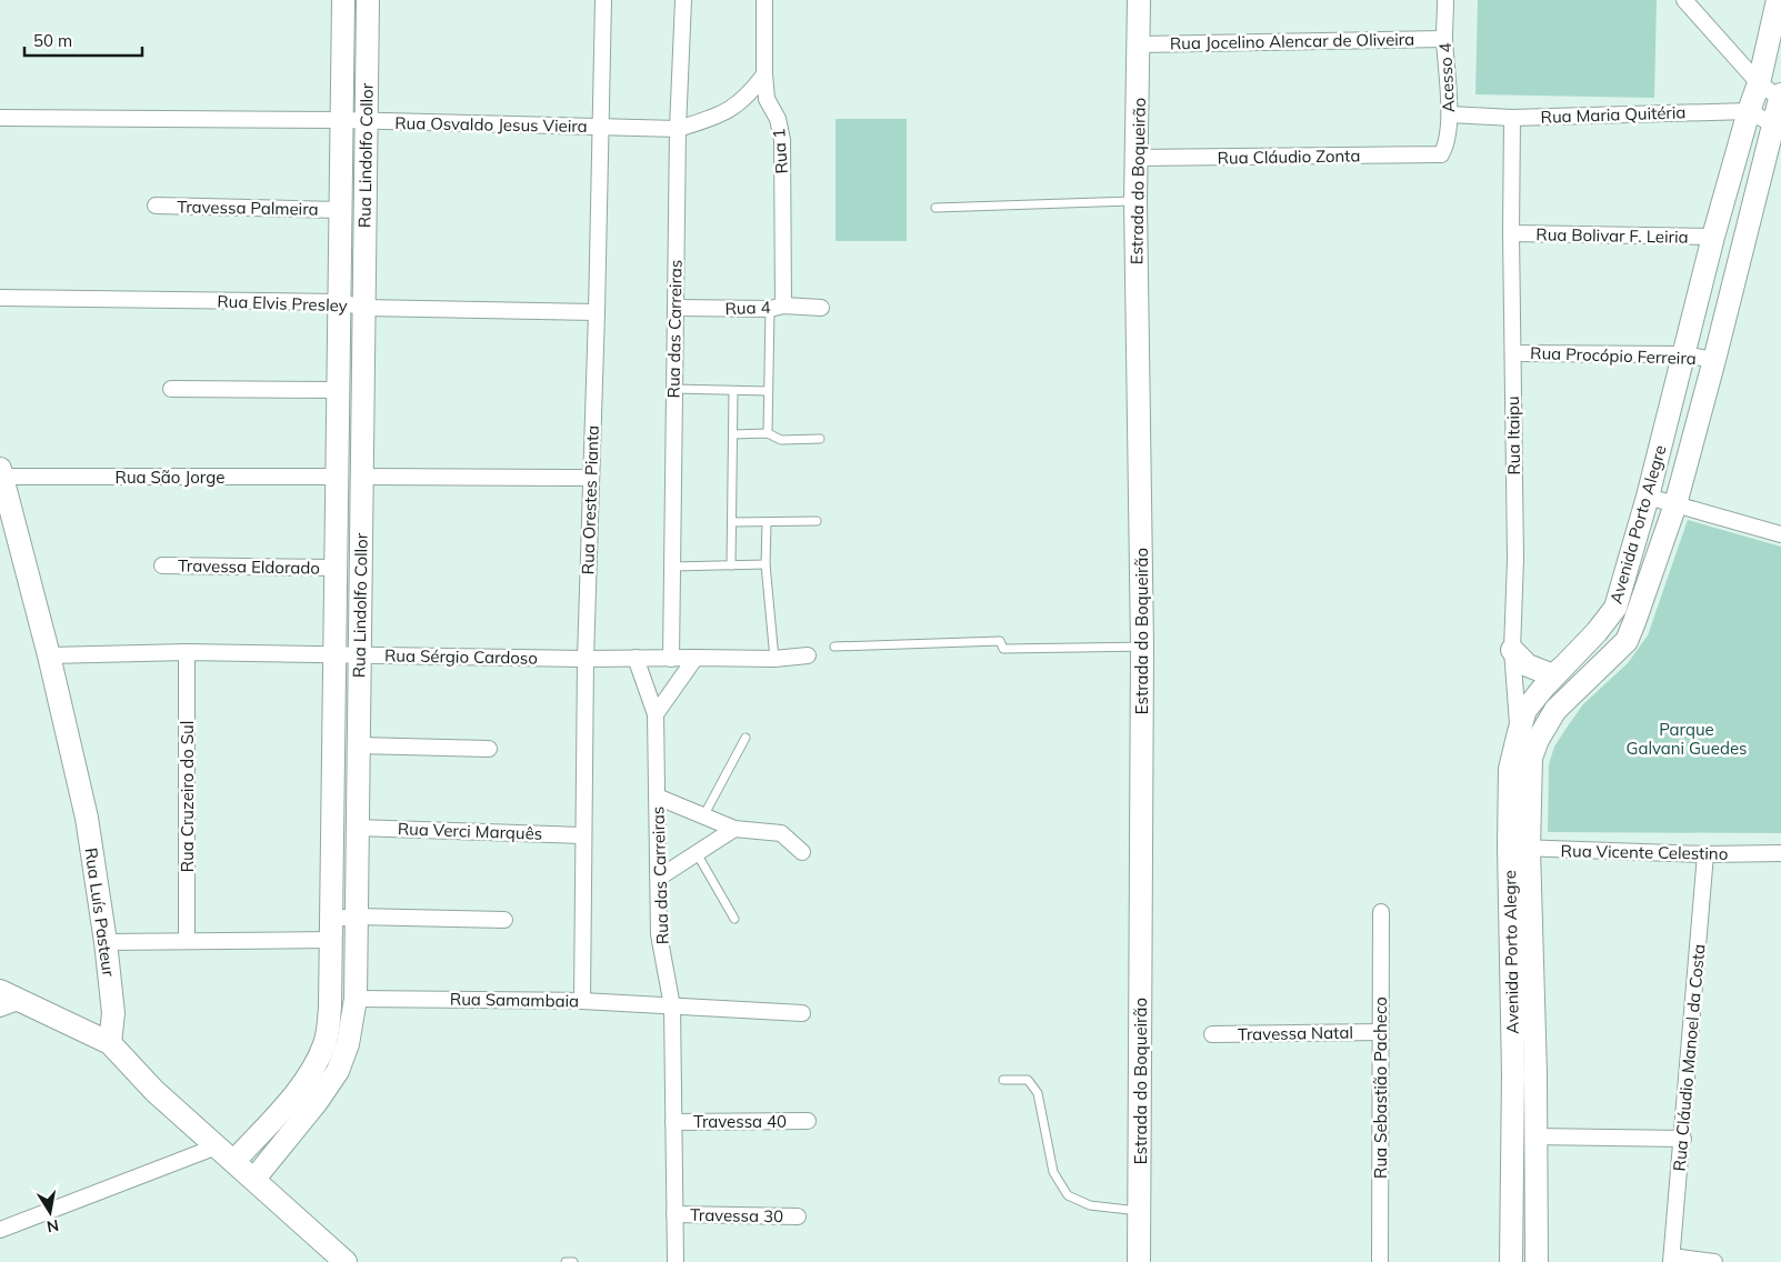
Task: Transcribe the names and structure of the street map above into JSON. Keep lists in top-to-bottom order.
{
  "streets": {
    "street": [
      "Rua Jocelino Alencar de Oliveira",
      "Acesso 4",
      "Rua Maria Quitéria",
      "Rua Osvaldo Jesus Vieira",
      "Rua 1",
      "Rua Lindolfo Collor",
      "Rua Cláudio Zonta",
      "Estrada do Boqueirão",
      "Travessa Palmeira",
      "Rua Bolivar F. Leiria",
      "Rua Elvis Presley",
      "Rua 4",
      "Rua das Carreiras",
      "Rua Procópio Ferreira",
      "Rua Itaipu",
      "Rua São Jorge",
      "Rua Orestes Pianta",
      "Avenida Porto Alegre",
      "Travessa Eldorado",
      "Rua Sérgio Cardoso",
      "Rua Cruzeiro do Sul",
      "Rua Verci Marquês",
      "Rua Vicente Celestino",
      "Rua Luís Pasteur",
      "Rua Samambaia",
      "Travessa Natal",
      "Rua Cláudio Manoel da Costa",
      "Rua Sebastião Pacheco",
      "Travessa 40",
      "Travessa 30"
    ]
  },
  "crossings": [
    ["Rua Jocelino Alencar de Oliveira", "Acesso 4"],
    ["Rua Jocelino Alencar de Oliveira", "Estrada do Boqueirão"],
    ["Acesso 4", "Rua Maria Quitéria"],
    ["Acesso 4", "Rua Cláudio Zonta"],
    ["Rua Maria Quitéria", "Rua Itaipu"],
    ["Rua Maria Quitéria", "Avenida Porto Alegre"],
    ["Rua Osvaldo Jesus Vieira", "Rua 1"],
    ["Rua Osvaldo Jesus Vieira", "Rua Lindolfo Collor"],
    ["Rua Osvaldo Jesus Vieira", "Rua das Carreiras"],
    ["Rua Osvaldo Jesus Vieira", "Rua Orestes Pianta"],
    ["Rua 1", "Rua 4"],
    ["Rua Lindolfo Collor", "Travessa Palmeira"],
    ["Rua Lindolfo Collor", "Rua Elvis Presley"],
    ["Rua Lindolfo Collor", "Rua São Jorge"],
    ["Rua Lindolfo Collor", "Travessa Eldorado"],
    ["Rua Lindolfo Collor", "Rua Sérgio Cardoso"],
    ["Rua Lindolfo Collor", "Rua Verci Marquês"],
    ["Rua Lindolfo Collor", "Rua Samambaia"],
    ["Rua Cláudio Zonta", "Estrada do Boqueirão"],
    ["Rua Bolivar F. Leiria", "Rua Itaipu"],
    ["Rua Bolivar F. Leiria", "Avenida Porto Alegre"],
    ["Rua Elvis Presley", "Rua Orestes Pianta"],
    ["Rua 4", "Rua das Carreiras"],
    ["Rua das Carreiras", "Rua Sérgio Cardoso"],
    ["Rua das Carreiras", "Rua Samambaia"],
    ["Rua das Carreiras", "Travessa 40"],
    ["Rua das Carreiras", "Travessa 30"],
    ["Rua Procópio Ferreira", "Rua Itaipu"],
    ["Rua Procópio Ferreira", "Avenida Porto Alegre"],
    ["Rua Itaipu", "Avenida Porto Alegre"],
    ["Rua São Jorge", "Rua Luís Pasteur"],
    ["Rua Orestes Pianta", "Rua Sérgio Cardoso"],
    ["Rua Orestes Pianta", "Rua Verci Marquês"],
    ["Rua Orestes Pianta", "Rua Samambaia"],
    ["Avenida Porto Alegre", "Rua Vicente Celestino"],
    ["Rua Sérgio Cardoso", "Rua Cruzeiro do Sul"],
    ["Rua Sérgio Cardoso", "Rua Luís Pasteur"],
    ["Rua Vicente Celestino", "Rua Cláudio Manoel da Costa"],
    ["Travessa Natal", "Rua Sebastião Pacheco"]
  ],
  "parks": ["Parque Galvani Guedes"],
  "scale_bar": "50 m",
  "north": "bottom"
}
